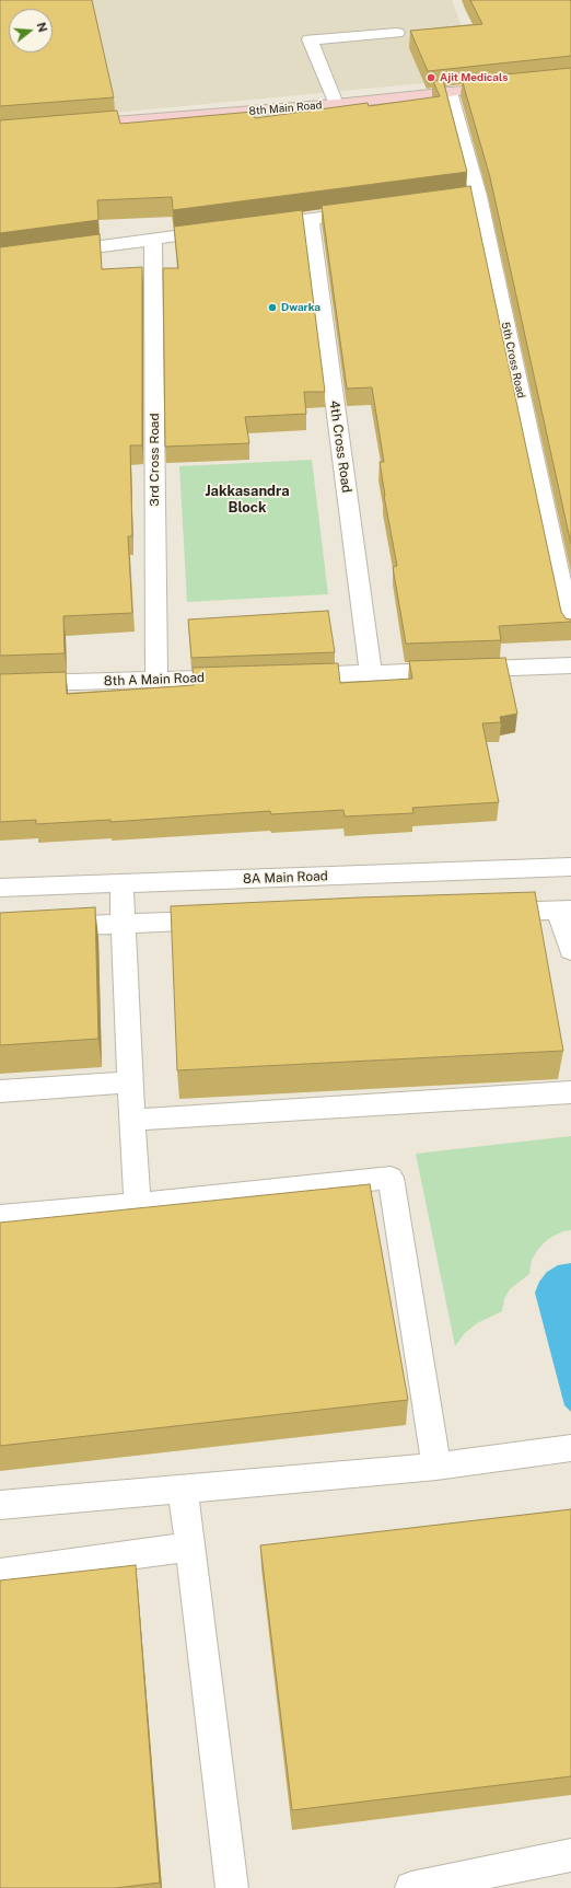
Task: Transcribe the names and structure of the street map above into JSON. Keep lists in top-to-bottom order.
{
  "streets": {
    "street": [
      "8th Main Road",
      "5th Cross Road",
      "4th Cross Road",
      "3rd Cross Road",
      "8th A Main Road",
      "8A Main Road"
    ]
  },
  "crossings": [
    ["8th Main Road", "5th Cross Road"],
    ["3rd Cross Road", "8th A Main Road"]
  ],
  "districts": ["Jakkasandra Block"],
  "places": ["Ajit Medicals", "Dwarka"],
  "north": "right"
}
